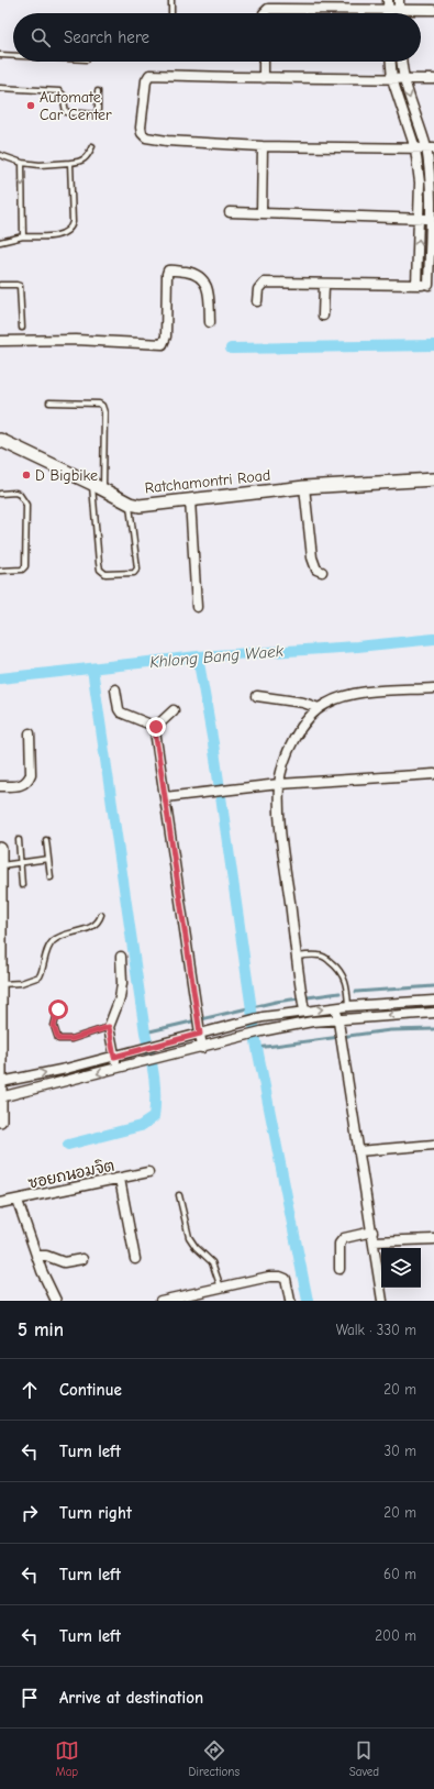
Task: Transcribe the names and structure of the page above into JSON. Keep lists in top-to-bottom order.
{
  "streets": {
    "street": ["Ratchamontri Road", "ซอยถนอมจิต"]
  },
  "water": ["Khlong Bang Waek"],
  "places": ["Automate Car Center", "D Bigbike"],
  "page": {
    "search": "Search here",
    "heading": ["5 min", "Walk · 330 m"],
    "list": [
      ["Continue", "20 m"],
      ["Turn left", "30 m"],
      ["Turn right", "20 m"],
      ["Turn left", "60 m"],
      ["Turn left", "200 m"],
      "Arrive at destination"
    ],
    "nav": ["Map", "Directions", "Saved"]
  }
}
